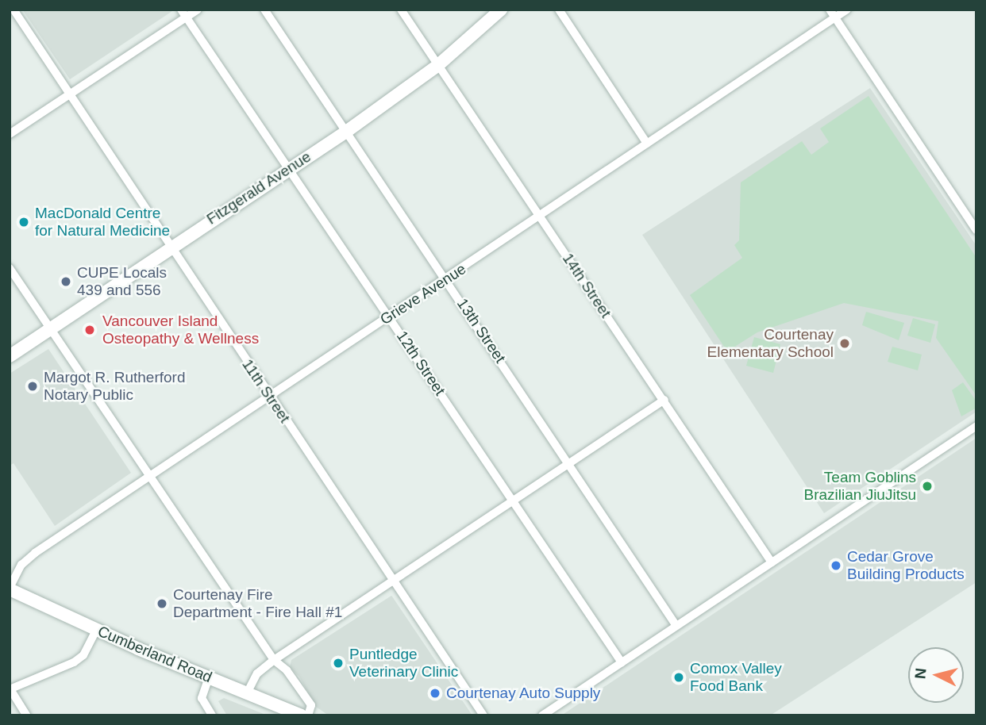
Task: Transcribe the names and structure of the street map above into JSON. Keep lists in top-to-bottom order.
{
  "streets": {
    "street": [
      "Fitzgerald Avenue",
      "14th Street",
      "Grieve Avenue",
      "13th Street",
      "12th Street",
      "11th Street",
      "Cumberland Road"
    ]
  },
  "crossings": [
    ["Fitzgerald Avenue", "14th Street"],
    ["Fitzgerald Avenue", "13th Street"],
    ["Fitzgerald Avenue", "12th Street"],
    ["Fitzgerald Avenue", "11th Street"],
    ["14th Street", "Grieve Avenue"],
    ["Grieve Avenue", "13th Street"],
    ["Grieve Avenue", "12th Street"],
    ["Grieve Avenue", "11th Street"],
    ["Grieve Avenue", "Cumberland Road"]
  ],
  "places": [
    "MacDonald Centre for Natural Medicine",
    "CUPE Locals 439 and 556",
    "Vancouver Island Osteopathy & Wellness",
    "Courtenay Elementary School",
    "Margot R. Rutherford Notary Public",
    "Team Goblins Brazilian JiuJitsu",
    "Cedar Grove Building Products",
    "Courtenay Fire Department - Fire Hall #1",
    "Puntledge Veterinary Clinic",
    "Comox Valley Food Bank",
    "Courtenay Auto Supply"
  ],
  "north": "left"
}
